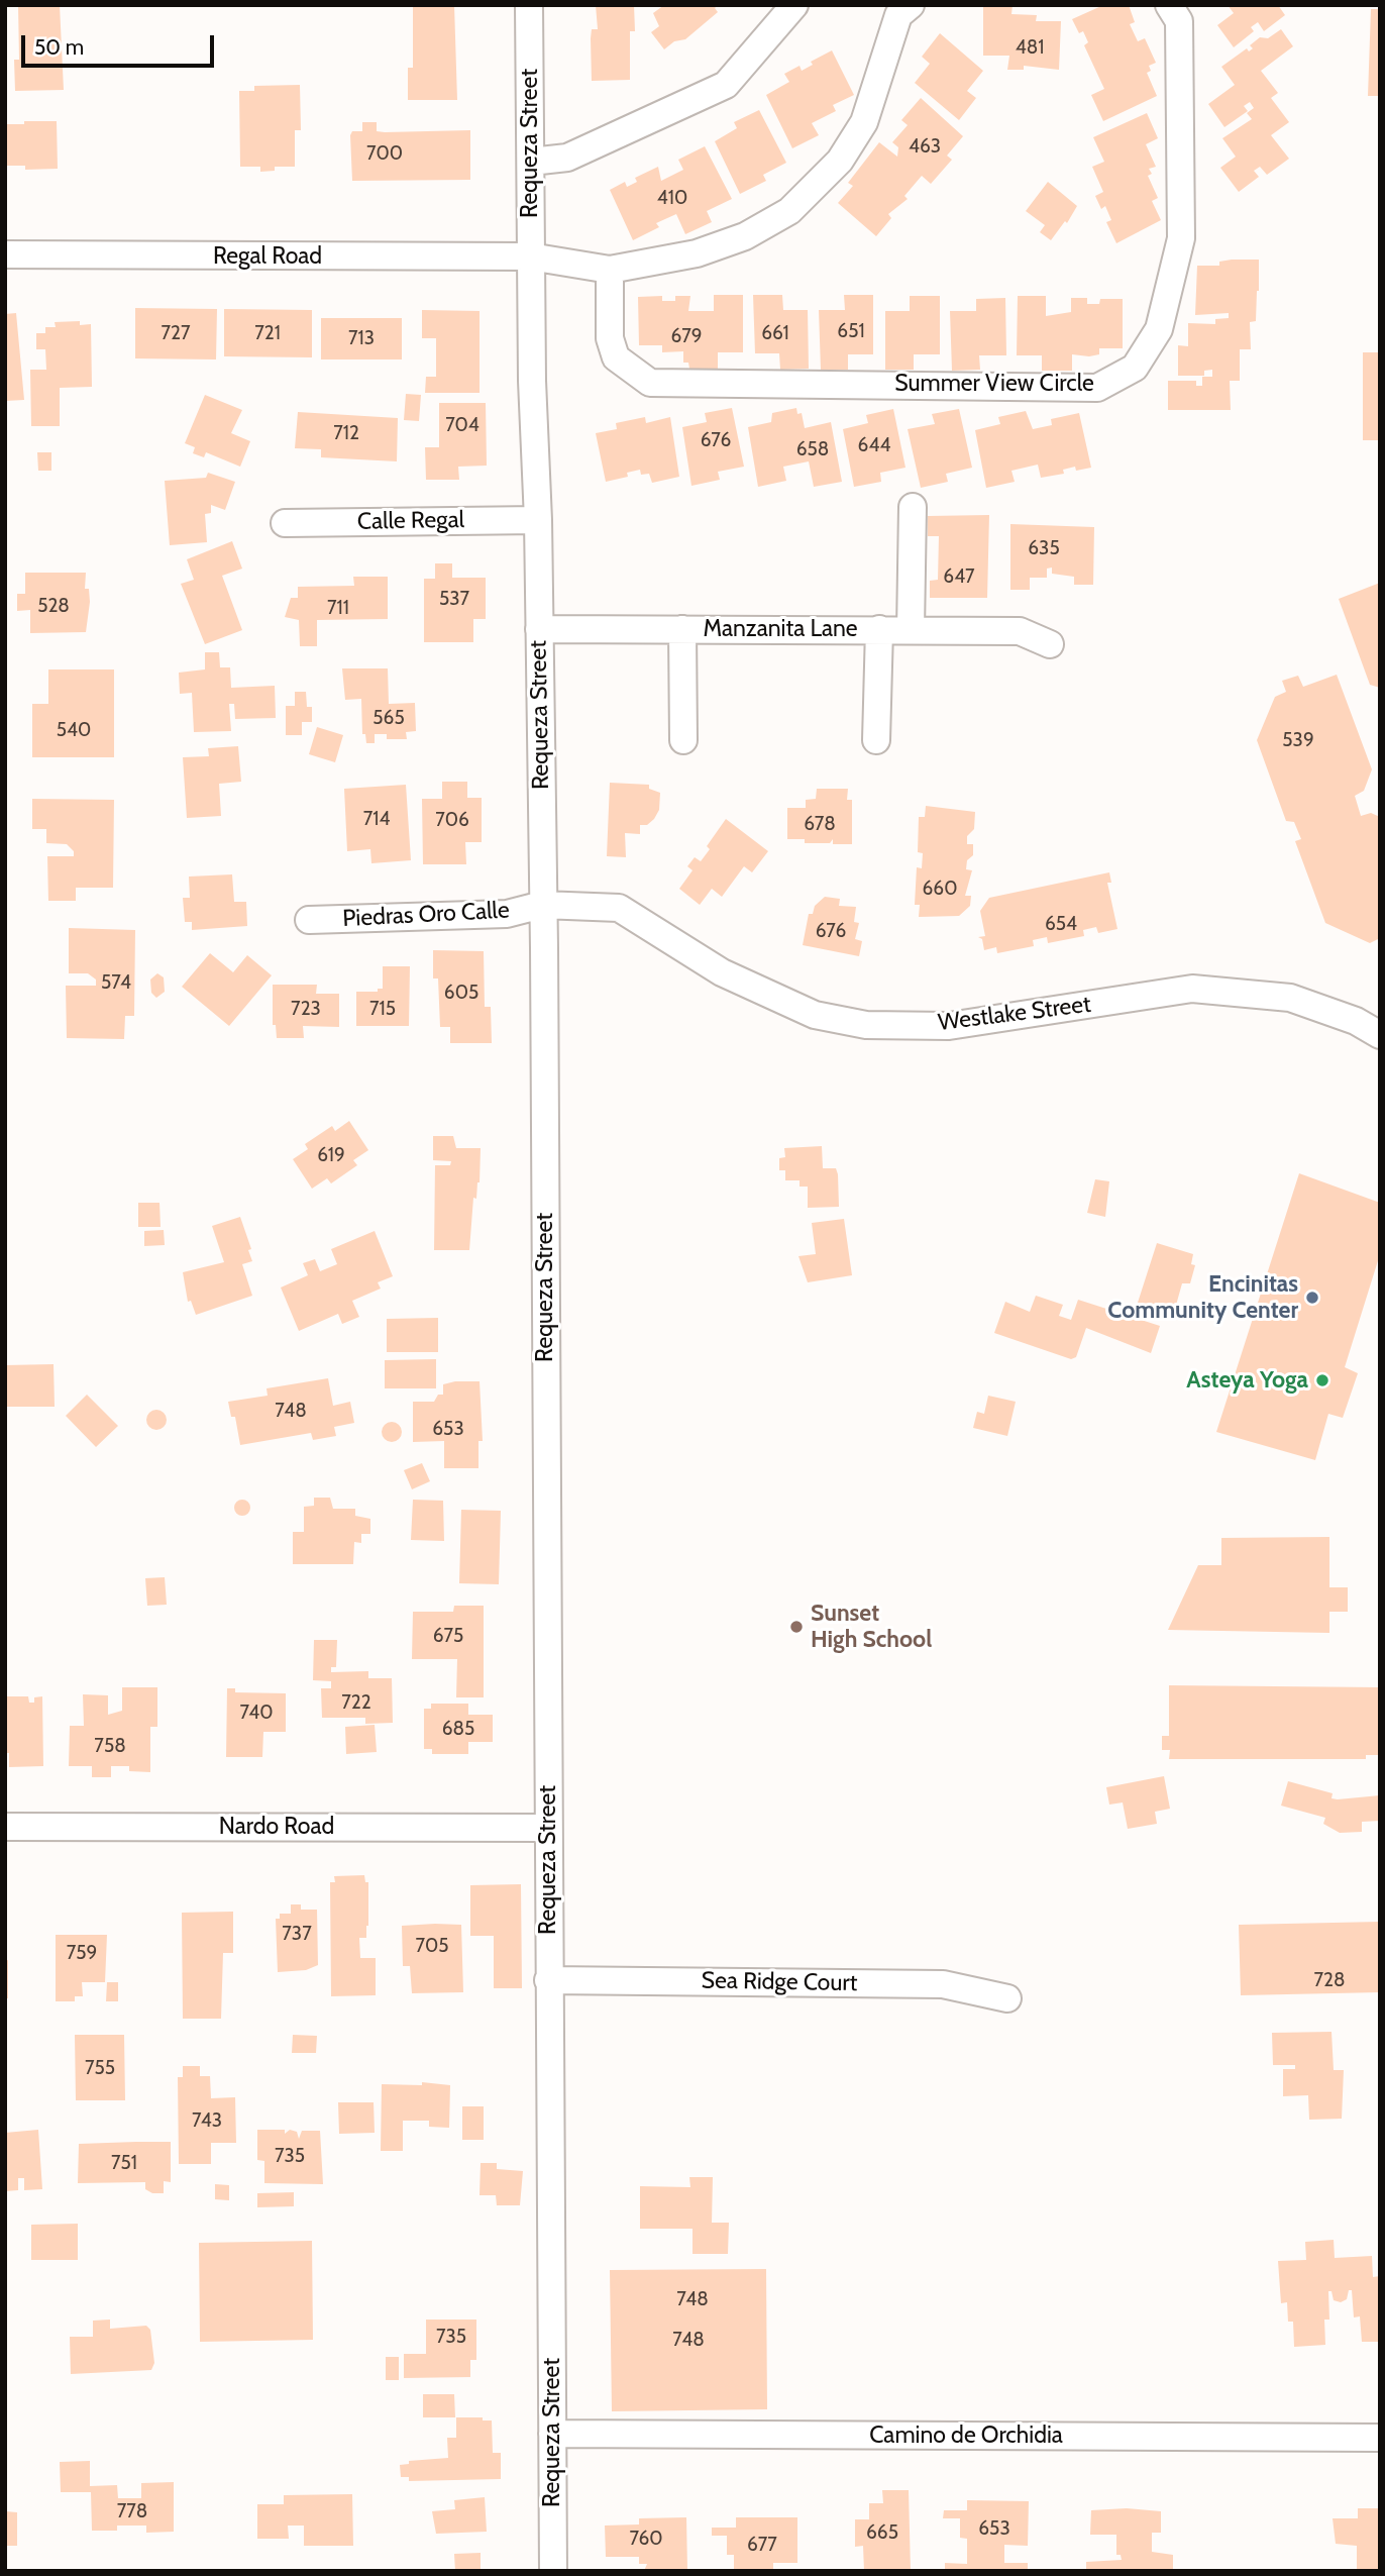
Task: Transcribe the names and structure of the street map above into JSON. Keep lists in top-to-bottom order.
{
  "streets": {
    "street": [
      "Requeza Street",
      "Regal Road",
      "Summer View Circle",
      "Calle Regal",
      "Manzanita Lane",
      "Piedras Oro Calle",
      "Westlake Street",
      "Nardo Road",
      "Sea Ridge Court",
      "Camino de Orchidia"
    ]
  },
  "crossings": [
    ["Requeza Street", "Regal Road"],
    ["Requeza Street", "Calle Regal"],
    ["Requeza Street", "Manzanita Lane"],
    ["Requeza Street", "Piedras Oro Calle"],
    ["Requeza Street", "Westlake Street"],
    ["Requeza Street", "Nardo Road"],
    ["Requeza Street", "Sea Ridge Court"],
    ["Requeza Street", "Camino de Orchidia"],
    ["Piedras Oro Calle", "Westlake Street"]
  ],
  "places": ["Encinitas Community Center", "Asteya Yoga", "Sunset High School"],
  "house_numbers": [
    "481",
    "463",
    "700",
    "410",
    "651",
    "727",
    "721",
    "661",
    "679",
    "713",
    "704",
    "712",
    "676",
    "644",
    "658",
    "635",
    "647",
    "537",
    "528",
    "711",
    "565",
    "540",
    "539",
    "714",
    "706",
    "678",
    "660",
    "654",
    "676",
    "574",
    "605",
    "723",
    "715",
    "619",
    "748",
    "653",
    "675",
    "722",
    "740",
    "685",
    "758",
    "737",
    "705",
    "759",
    "728",
    "755",
    "743",
    "735",
    "751",
    "748",
    "735",
    "748",
    "778",
    "653",
    "665",
    "760",
    "677"
  ],
  "scale_bar": "50 m"
}
